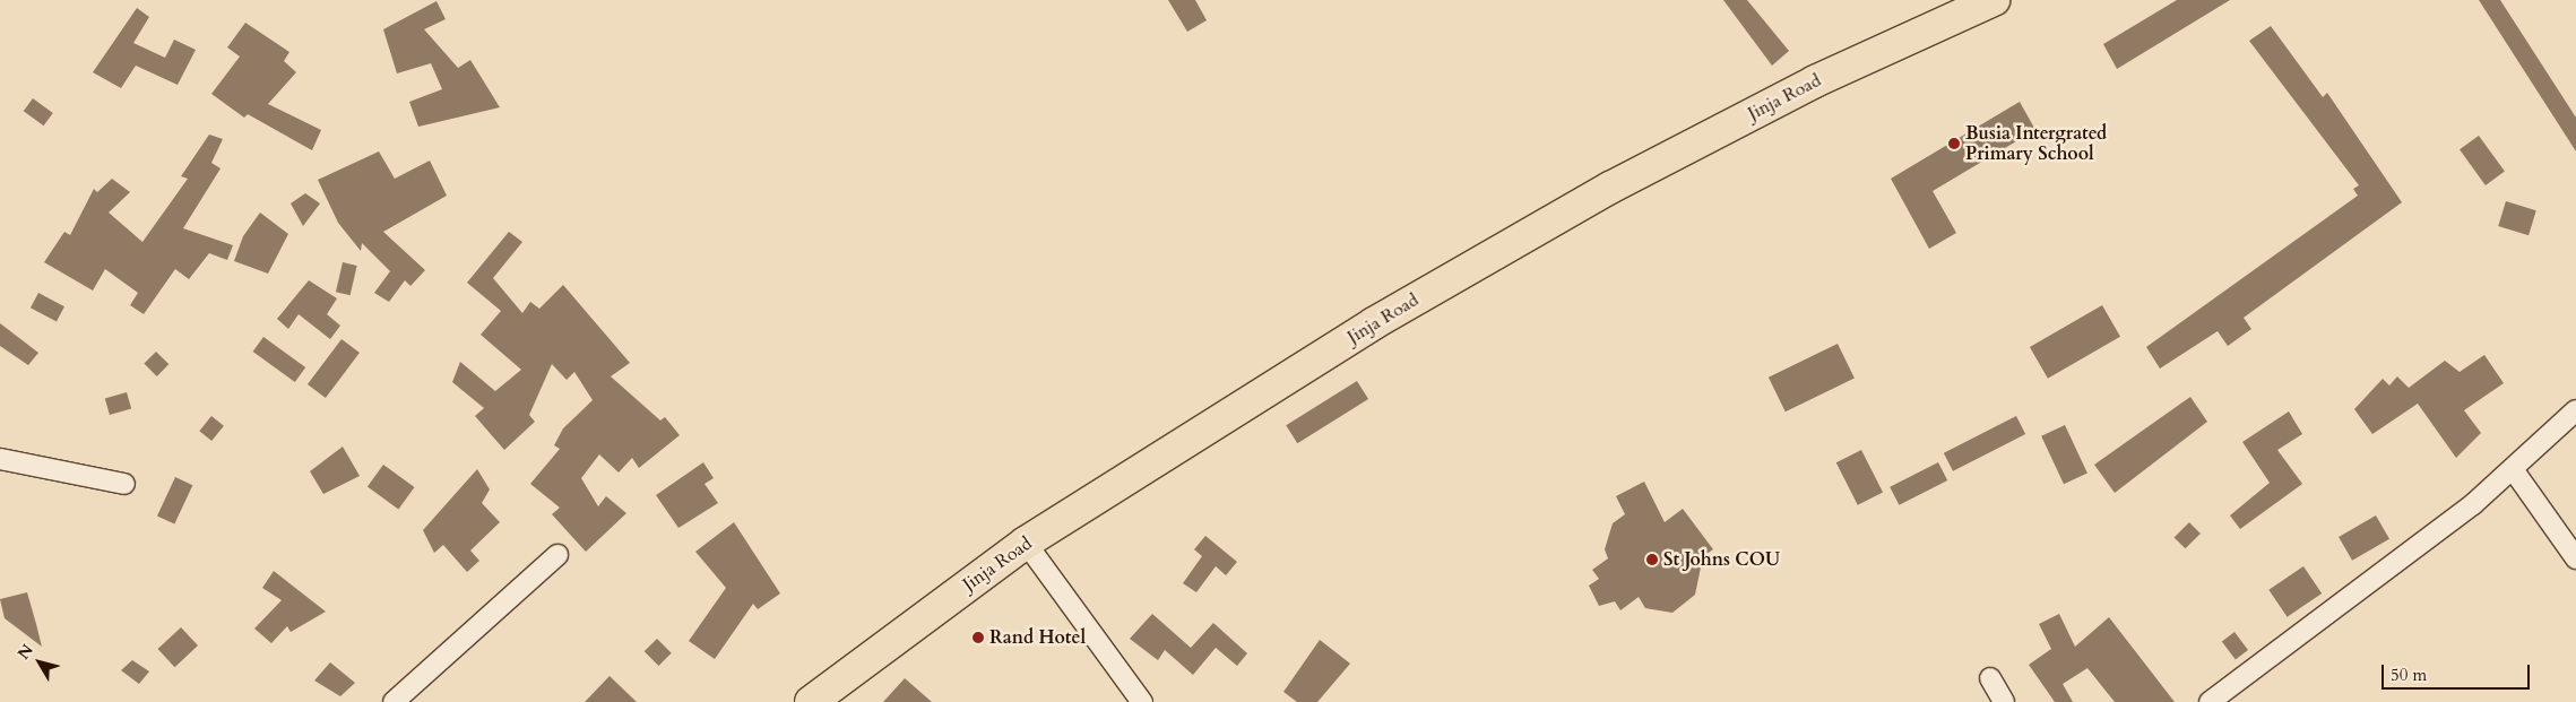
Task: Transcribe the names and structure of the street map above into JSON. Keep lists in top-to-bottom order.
{
  "streets": {
    "main road": ["Jinja Road"]
  },
  "places": ["Busia Intergrated Primary School", "St Johns COU", "Rand Hotel"],
  "scale_bar": "50 m",
  "north": "top left"
}
